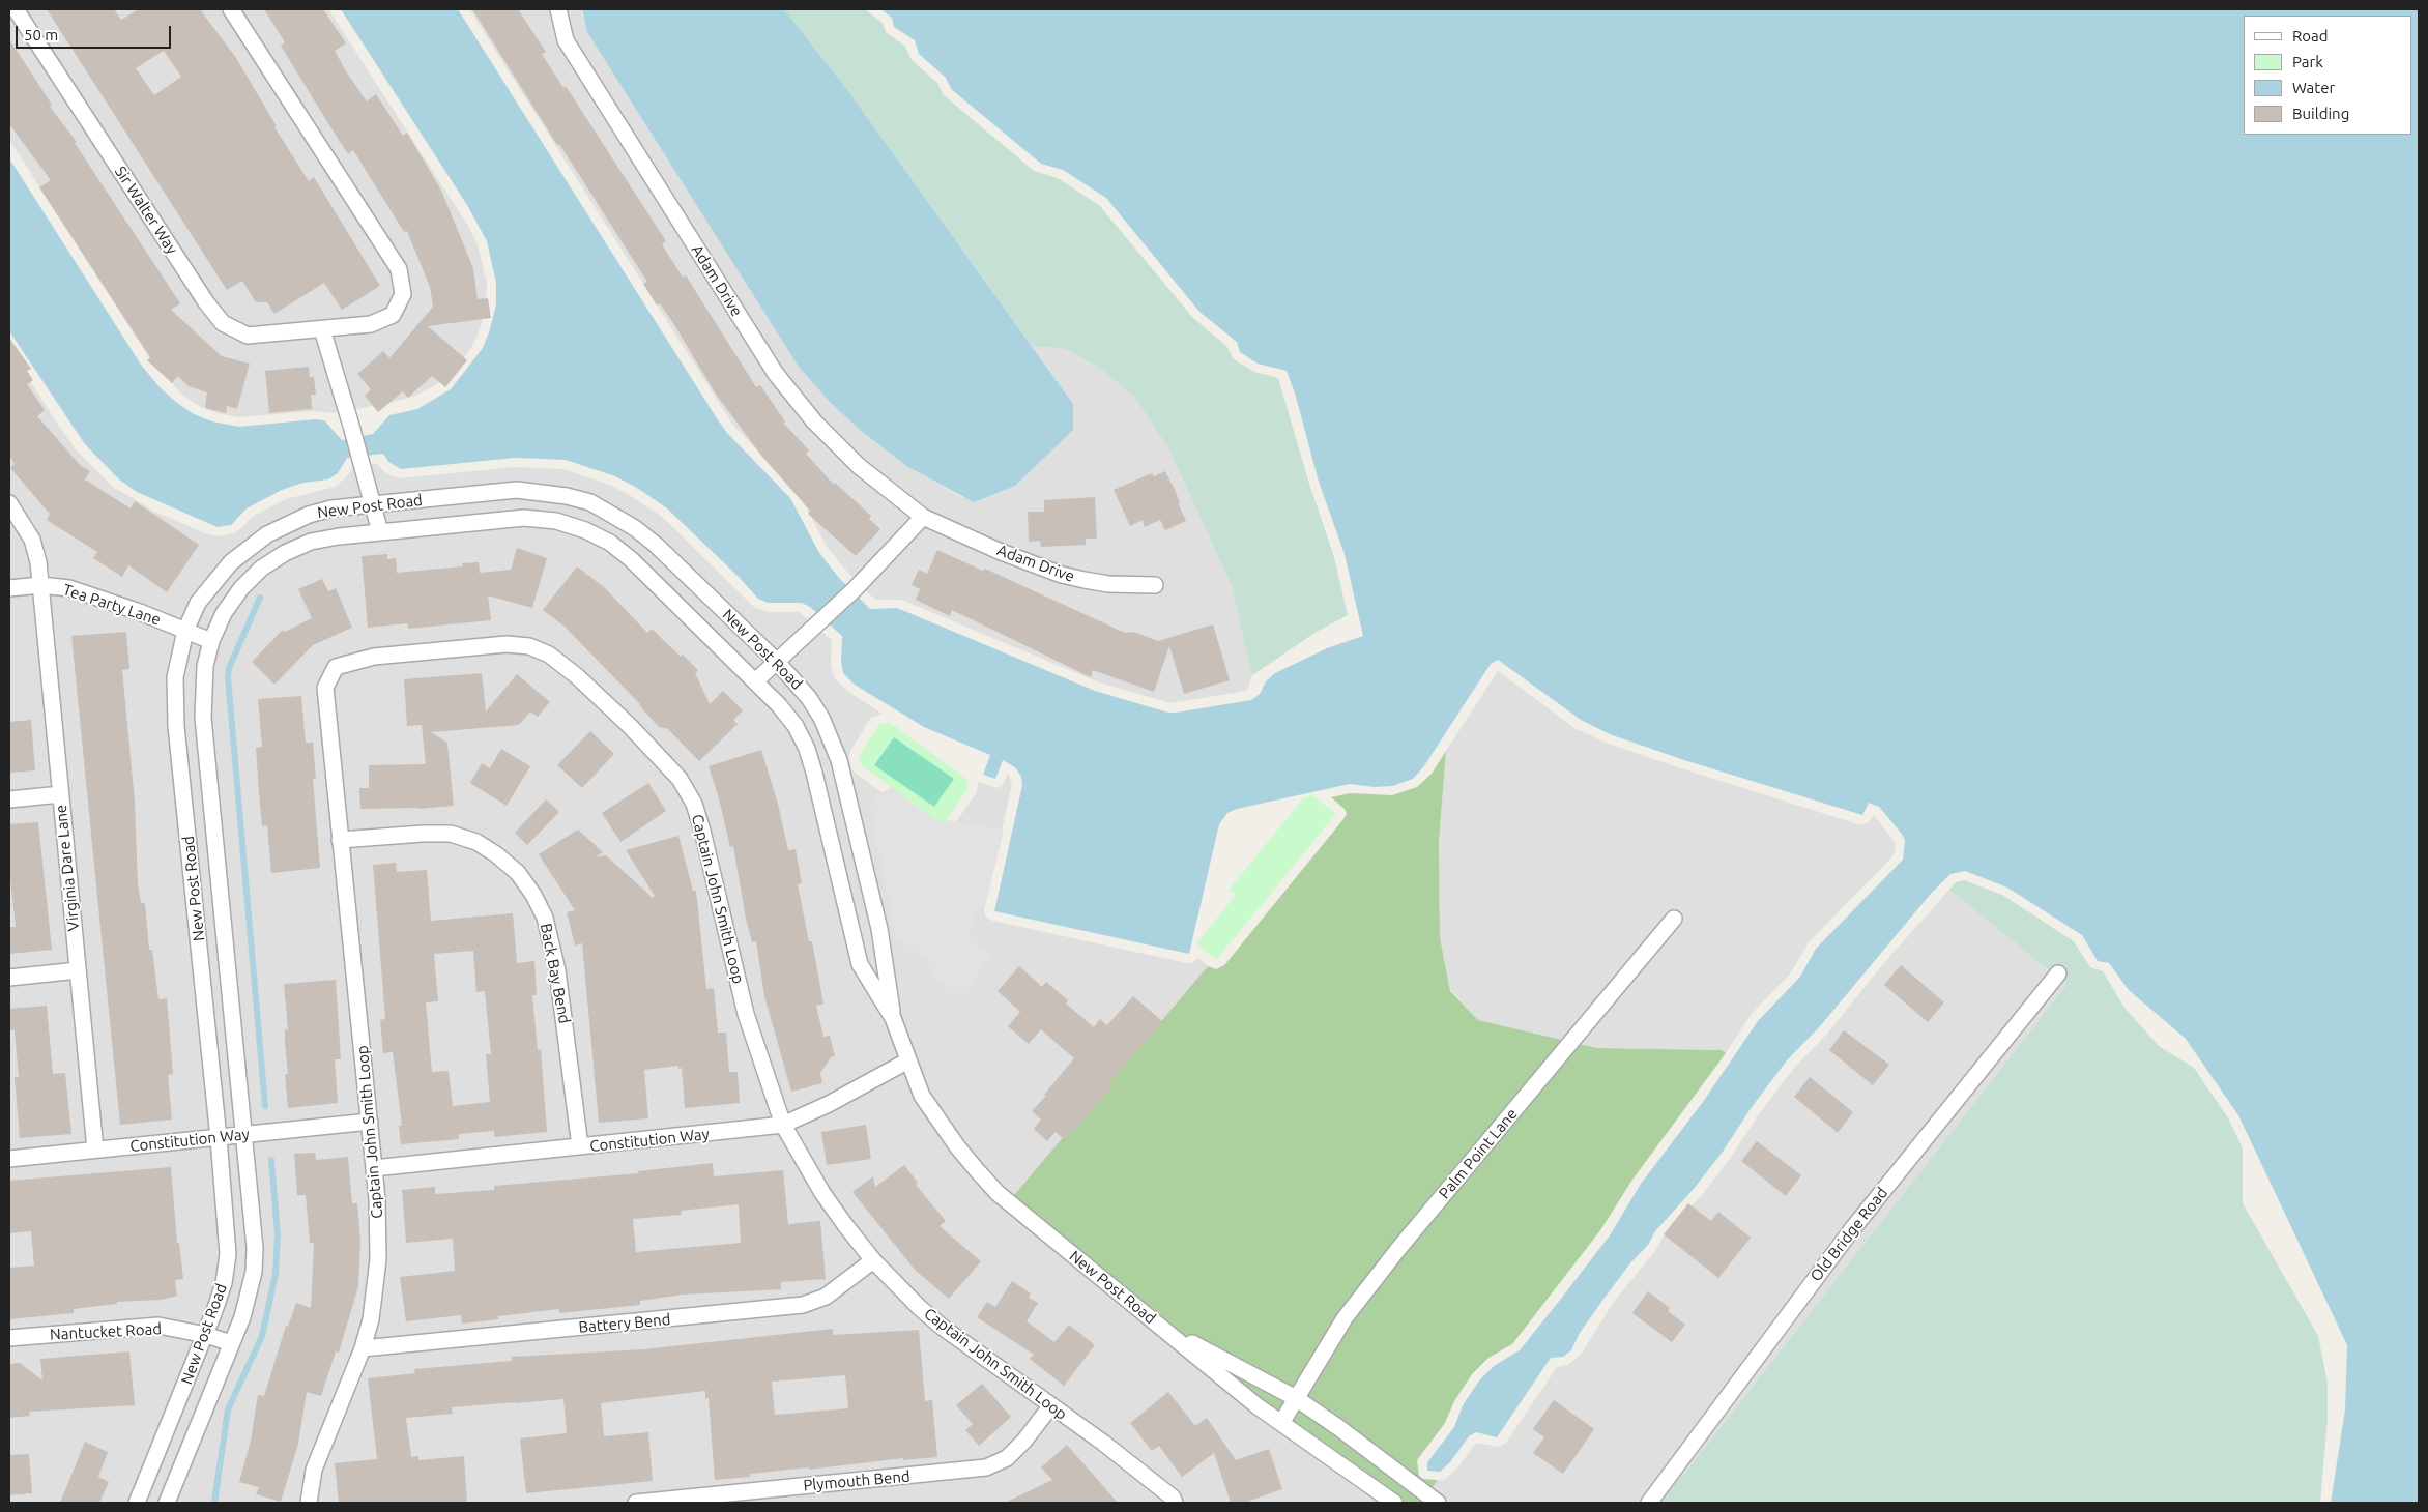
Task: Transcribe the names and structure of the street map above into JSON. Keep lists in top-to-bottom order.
{
  "streets": {
    "street": [
      "Sir Walter Way",
      "Adam Drive",
      "New Post Road",
      "Tea Party Lane",
      "Virginia Dare Lane",
      "Captain John Smith Loop",
      "Back Bay Bend",
      "Constitution Way",
      "Palm Point Lane",
      "Old Bridge Road",
      "Battery Bend",
      "Nantucket Road",
      "Plymouth Bend"
    ]
  },
  "crossings": [
    ["New Post Road", "Tea Party Lane"],
    ["New Post Road", "Constitution Way"],
    ["New Post Road", "Palm Point Lane"],
    ["New Post Road", "Nantucket Road"],
    ["Tea Party Lane", "Virginia Dare Lane"],
    ["Virginia Dare Lane", "Constitution Way"],
    ["Captain John Smith Loop", "Back Bay Bend"],
    ["Captain John Smith Loop", "Constitution Way"],
    ["Captain John Smith Loop", "Battery Bend"],
    ["Captain John Smith Loop", "Plymouth Bend"],
    ["Back Bay Bend", "Constitution Way"]
  ],
  "legend": [
    "Road",
    "Park",
    "Water",
    "Building"
  ],
  "scale_bar": "50 m"
}
